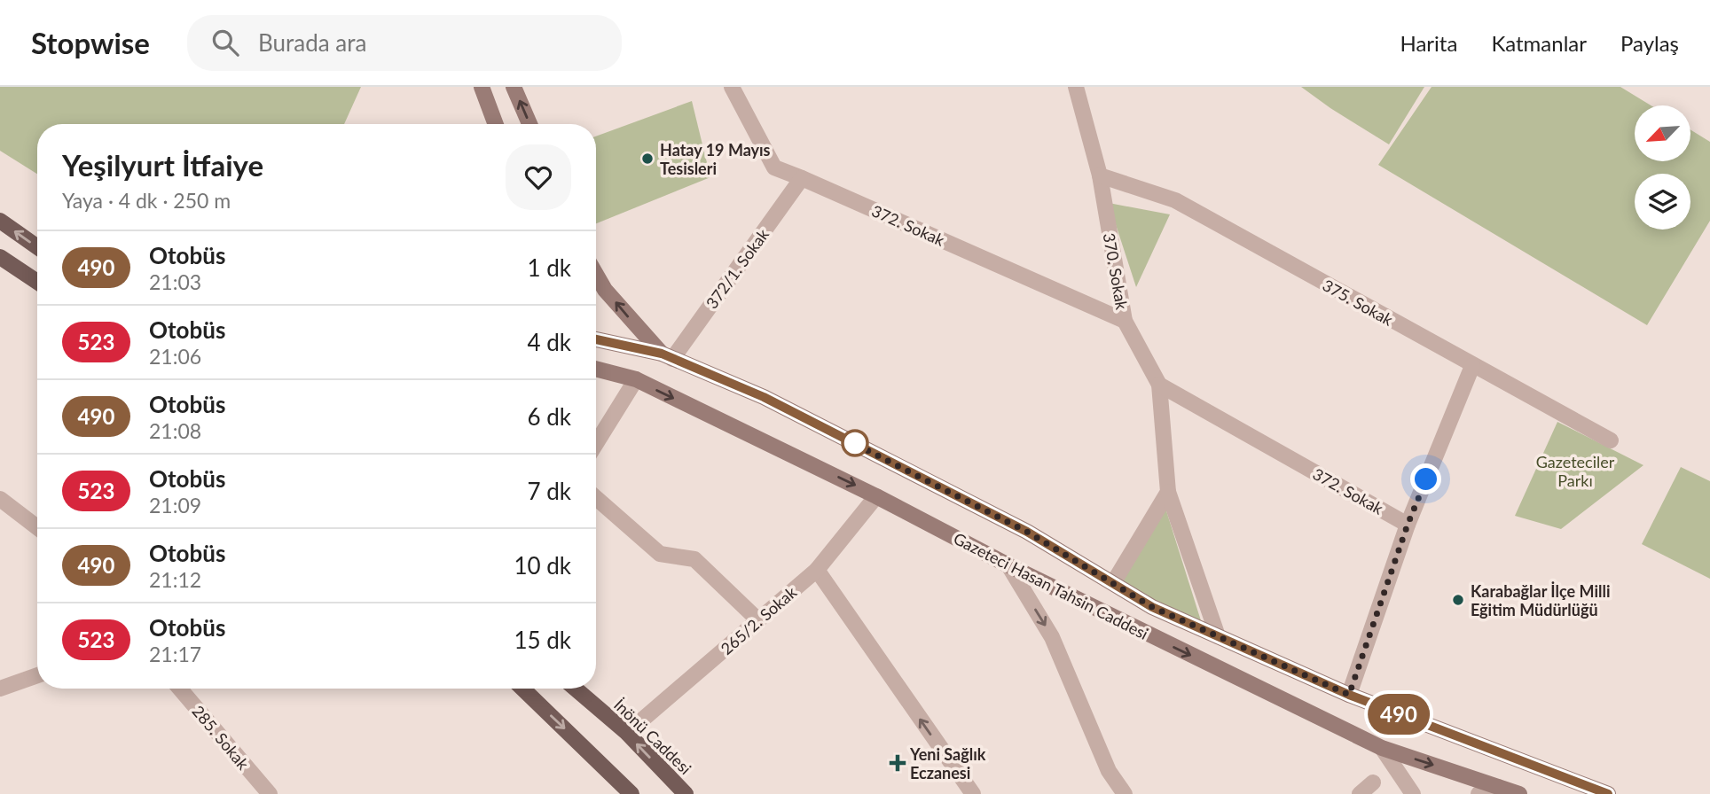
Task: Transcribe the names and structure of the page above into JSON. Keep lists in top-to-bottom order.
{
  "streets": {
    "main road": ["Gazeteci Hasan Tahsin Caddesi", "İnönü Caddesi"],
    "street": [
      "372. Sokak",
      "372/1. Sokak",
      "370. Sokak",
      "375. Sokak",
      "265/2. Sokak",
      "285. Sokak"
    ]
  },
  "crossings": [
    ["372. Sokak", "372/1. Sokak"],
    ["372. Sokak", "370. Sokak"],
    ["372/1. Sokak", "Gazeteci Hasan Tahsin Caddesi"],
    ["370. Sokak", "375. Sokak"],
    ["370. Sokak", "Gazeteci Hasan Tahsin Caddesi"],
    ["Gazeteci Hasan Tahsin Caddesi", "265/2. Sokak"],
    ["265/2. Sokak", "İnönü Caddesi"]
  ],
  "parks": ["Gazeteciler Parkı"],
  "places": {
    "other": ["Hatay 19 Mayıs Tesisleri", "Karabağlar İlçe Milli Eğitim Müdürlüğü"],
    "health": ["Yeni Sağlık Eczanesi"]
  },
  "lines": ["bus line 490"],
  "north": "bottom left",
  "page": {
    "header": "Stopwise",
    "search": "Burada ara",
    "nav": ["Harita", "Katmanlar", "Paylaş"],
    "on_map": "490",
    "heading": ["Yeşilyurt İtfaiye", "Yaya · 4 dk · 250 m"],
    "list": [
      {
        "mark": "490",
        "name": "Otobüs",
        "note": "21:03",
        "value": "1 dk"
      },
      {
        "mark": "523",
        "name": "Otobüs",
        "note": "21:06",
        "value": "4 dk"
      },
      {
        "mark": "490",
        "name": "Otobüs",
        "note": "21:08",
        "value": "6 dk"
      },
      {
        "mark": "523",
        "name": "Otobüs",
        "note": "21:09",
        "value": "7 dk"
      },
      {
        "mark": "490",
        "name": "Otobüs",
        "note": "21:12",
        "value": "10 dk"
      },
      {
        "mark": "523",
        "name": "Otobüs",
        "note": "21:17",
        "value": "15 dk"
      }
    ]
  }
}
